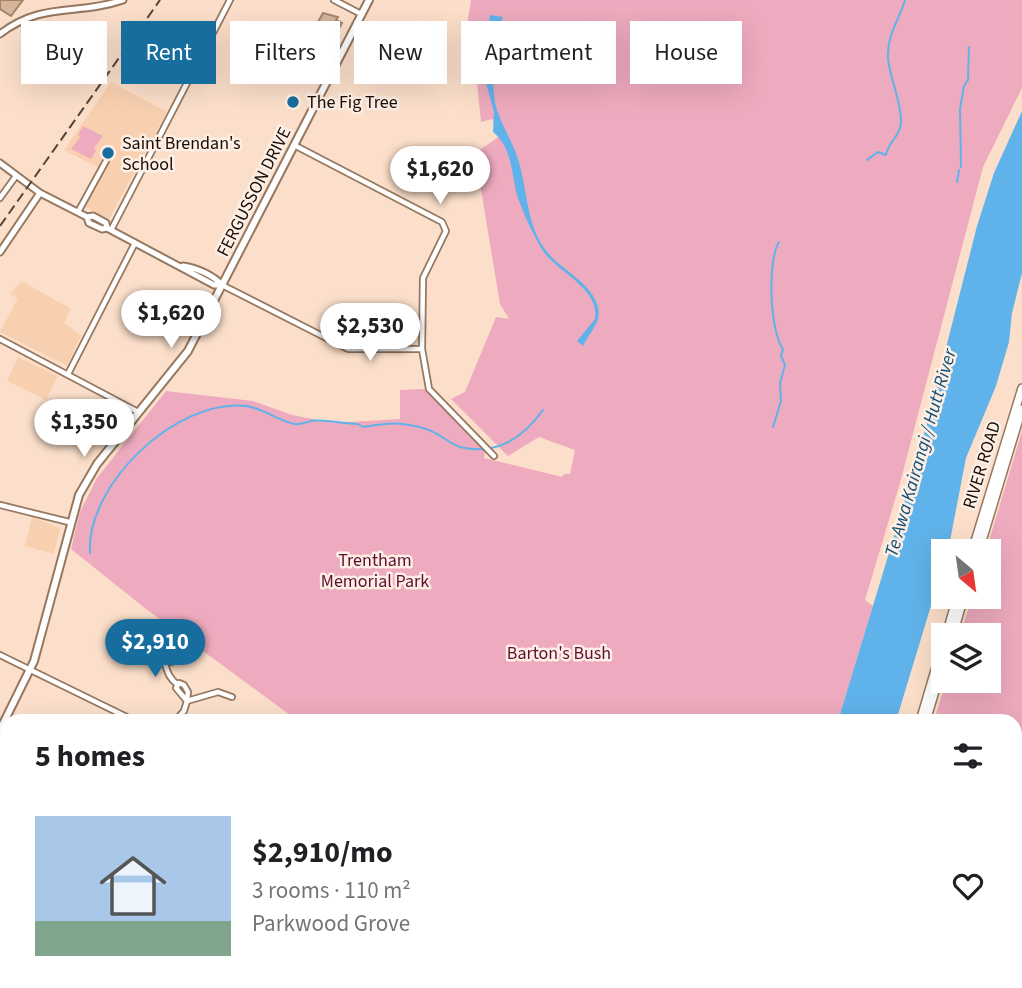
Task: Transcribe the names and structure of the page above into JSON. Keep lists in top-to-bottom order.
{
  "streets": {
    "highway": ["RIVER ROAD"],
    "main road": ["FERGUSSON DRIVE"]
  },
  "water": ["Te Awa Kairangi / Hutt River"],
  "parks": ["Trentham Memorial Park", "Barton's Bush"],
  "places": ["The Fig Tree", "Saint Brendan's School"],
  "north": "bottom right",
  "page": {
    "chip": [
      "Buy",
      "Rent",
      "Filters",
      "New",
      "Apartment",
      "House"
    ],
    "price": [
      "$1,620",
      "$1,620",
      "$2,530",
      "$1,350",
      "$2,910"
    ],
    "heading": "5 homes",
    "list": [
      {
        "name": "$2,910/mo",
        "note": "3 rooms · 110 m² · Parkwood Grove"
      }
    ]
  }
}
